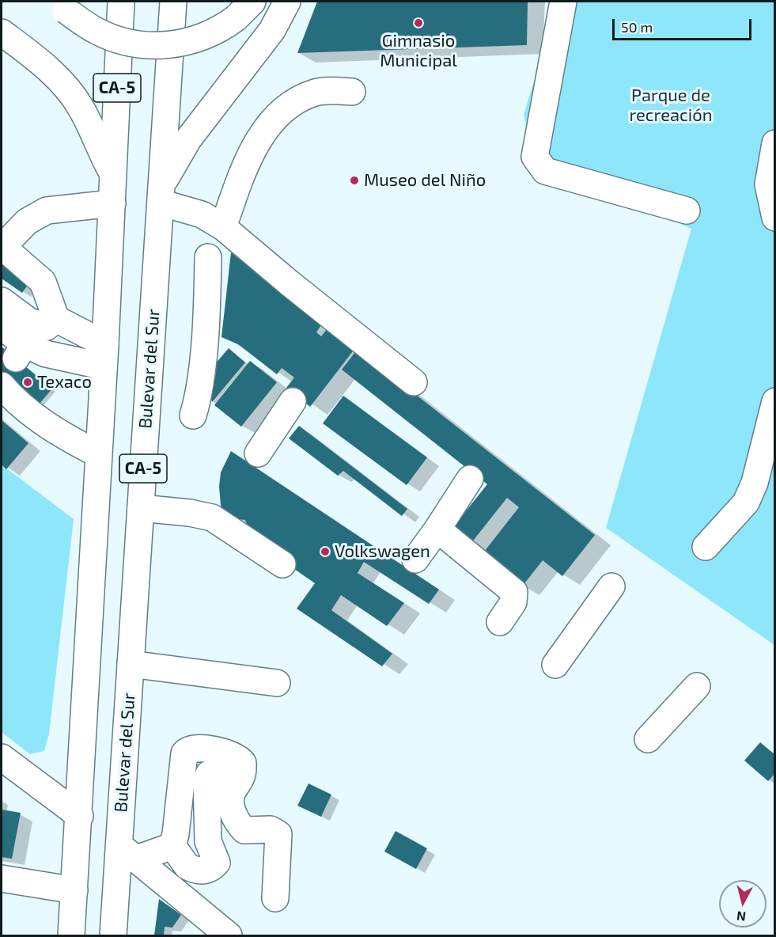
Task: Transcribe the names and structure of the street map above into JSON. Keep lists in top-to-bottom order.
{
  "streets": {
    "main road": ["CA-5", "Bulevar del Sur"]
  },
  "parks": ["Parque de recreación"],
  "places": [
    "Gimnasio Municipal",
    "Museo del Niño",
    "Texaco",
    "Volkswagen"
  ],
  "scale_bar": "50 m",
  "north": "bottom"
}
